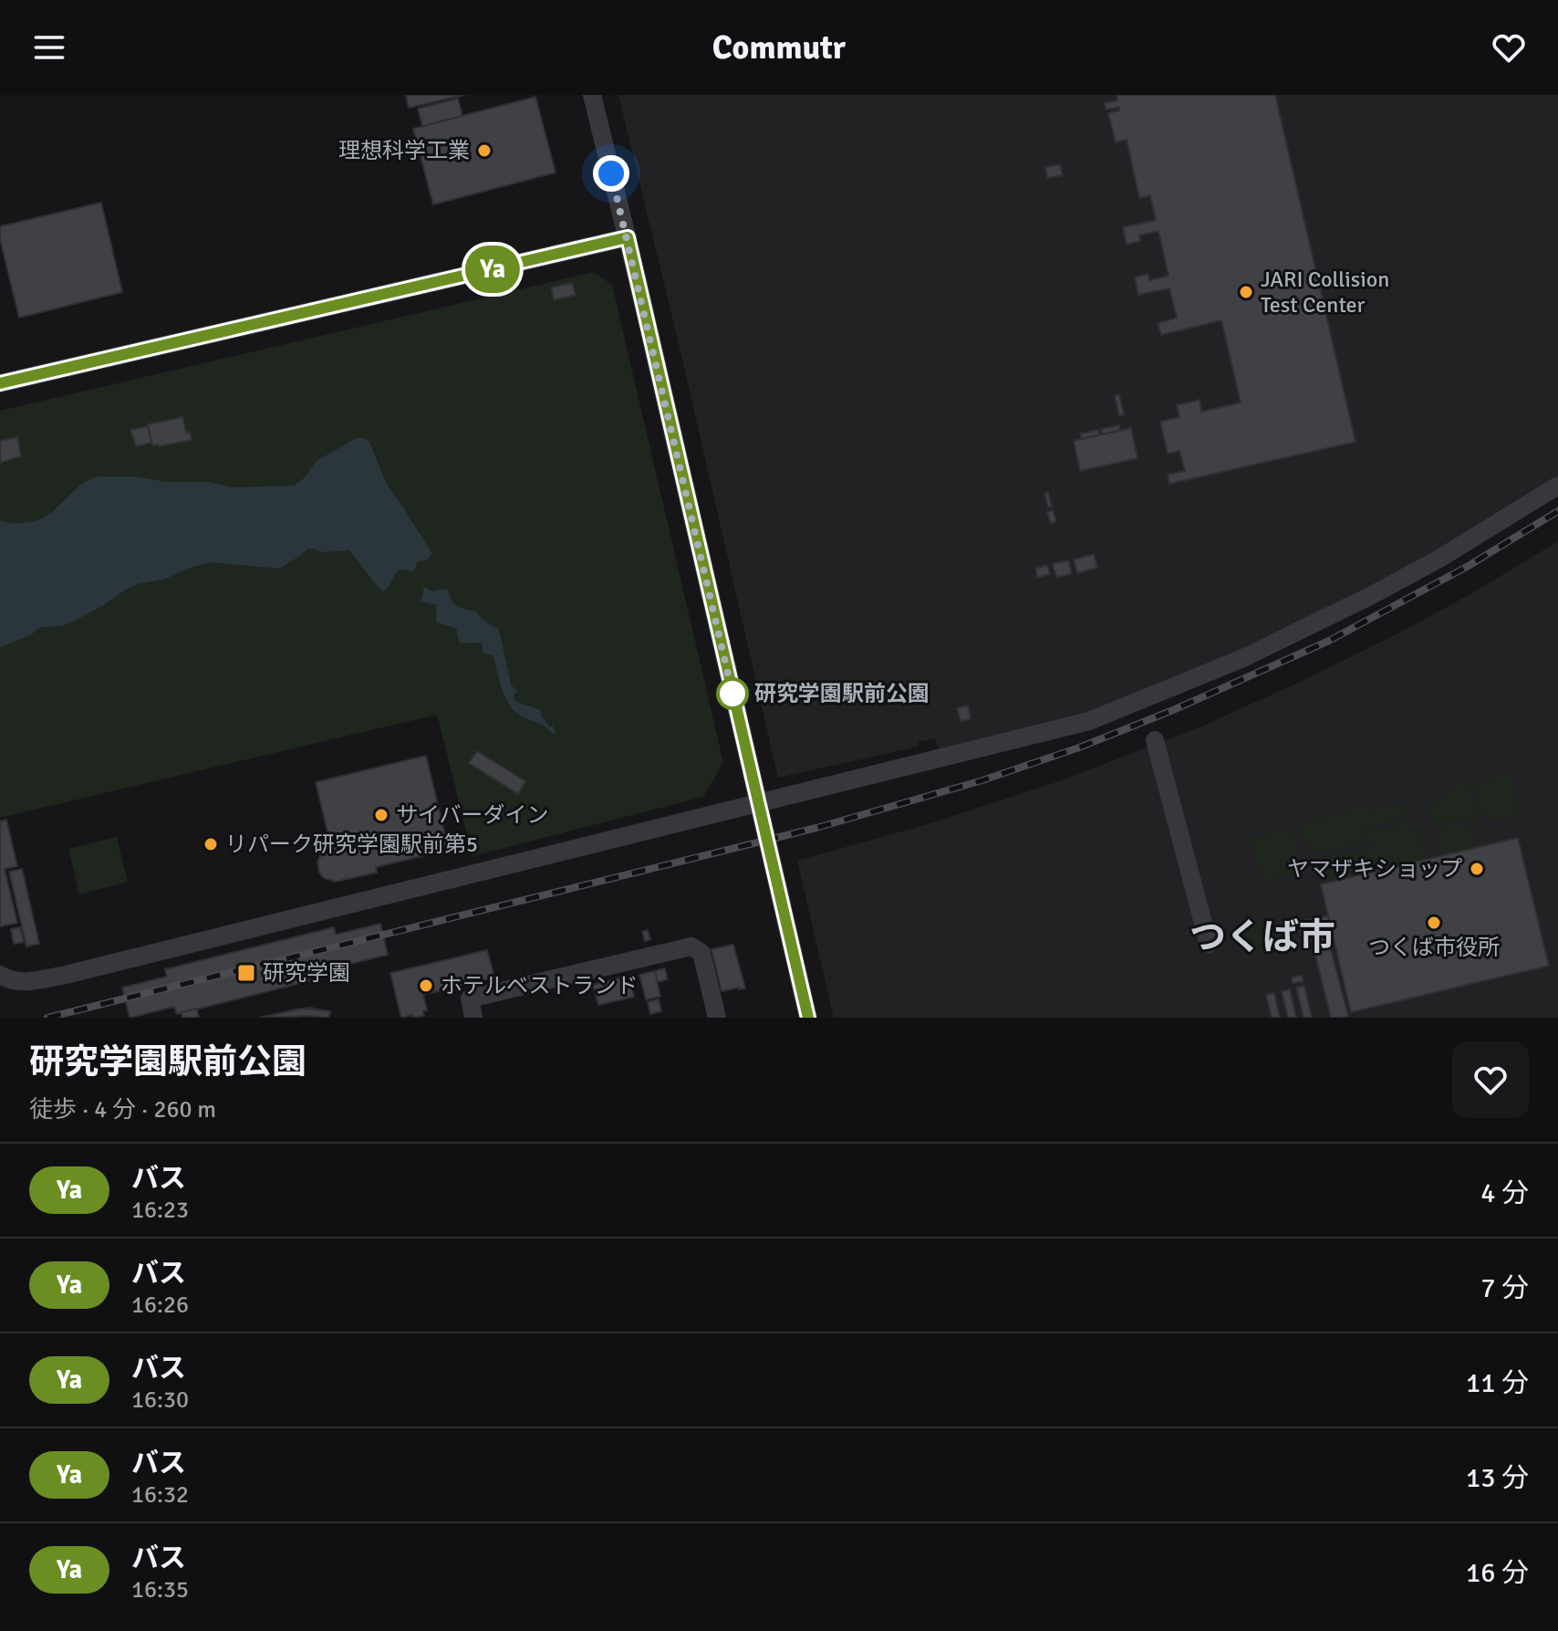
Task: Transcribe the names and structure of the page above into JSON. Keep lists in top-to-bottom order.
{
  "districts": ["つくば市"],
  "places": {
    "other": [
      "理想科学工業",
      "JARI Collision Test Center",
      "研究学園駅前公園",
      "サイバーダイン",
      "リパーク研究学園駅前第5",
      "ヤマザキショップ",
      "つくば市役所",
      "ホテルベストランド"
    ],
    "transit": ["研究学園"]
  },
  "lines": ["bus line Ya"],
  "page": {
    "header": "Commutr",
    "on_map": "Ya",
    "heading": ["研究学園駅前公園", "徒歩 · 4 分 · 260 m"],
    "list": [
      {
        "mark": "Ya",
        "name": "バス",
        "note": "16:23",
        "value": "4 分"
      },
      {
        "mark": "Ya",
        "name": "バス",
        "note": "16:26",
        "value": "7 分"
      },
      {
        "mark": "Ya",
        "name": "バス",
        "note": "16:30",
        "value": "11 分"
      },
      {
        "mark": "Ya",
        "name": "バス",
        "note": "16:32",
        "value": "13 分"
      },
      {
        "mark": "Ya",
        "name": "バス",
        "note": "16:35",
        "value": "16 分"
      }
    ]
  }
}
